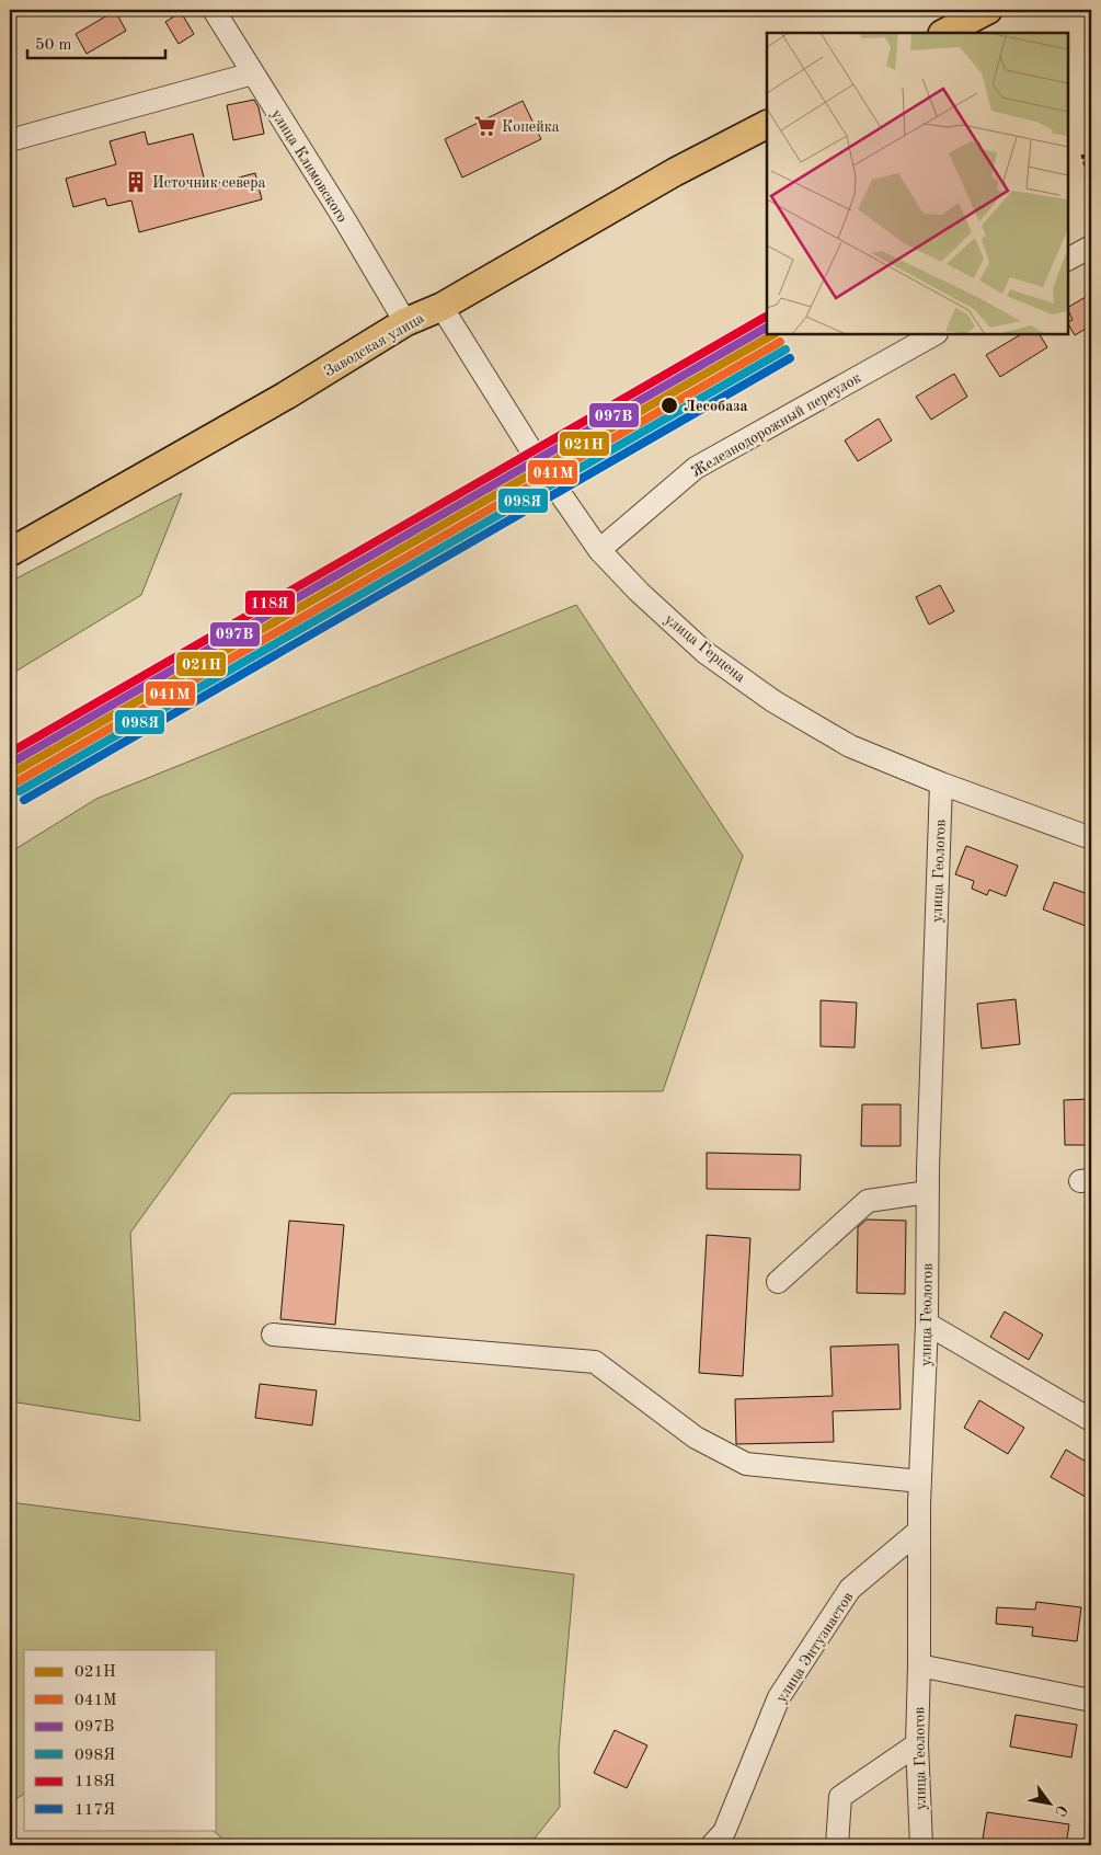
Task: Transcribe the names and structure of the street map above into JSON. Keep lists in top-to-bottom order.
{
  "streets": {
    "main road": ["Заводская улица"],
    "street": [
      "улица Климовского",
      "Железнодорожный переулок",
      "улица Герцена",
      "улица Геологов",
      "улица Энтузиастов"
    ]
  },
  "crossings": [
    ["улица Климовского", "Заводская улица"],
    ["Заводская улица", "улица Герцена"],
    ["Железнодорожный переулок", "улица Герцена"],
    ["улица Герцена", "улица Геологов"],
    ["улица Геологов", "улица Энтузиастов"]
  ],
  "places": {
    "supermarket": ["Копейка"],
    "building": ["Источник севера"],
    "other": ["Лесобаза"]
  },
  "lines": [
    "transit line 118Я",
    "transit line 097В",
    "transit line 021Н",
    "transit line 041М",
    "transit line 098Я",
    "transit line 117Я"
  ],
  "legend": [
    "021Н",
    "041М",
    "097В",
    "098Я",
    "118Я",
    "117Я"
  ],
  "scale_bar": "50 m",
  "north": "bottom right"
}
